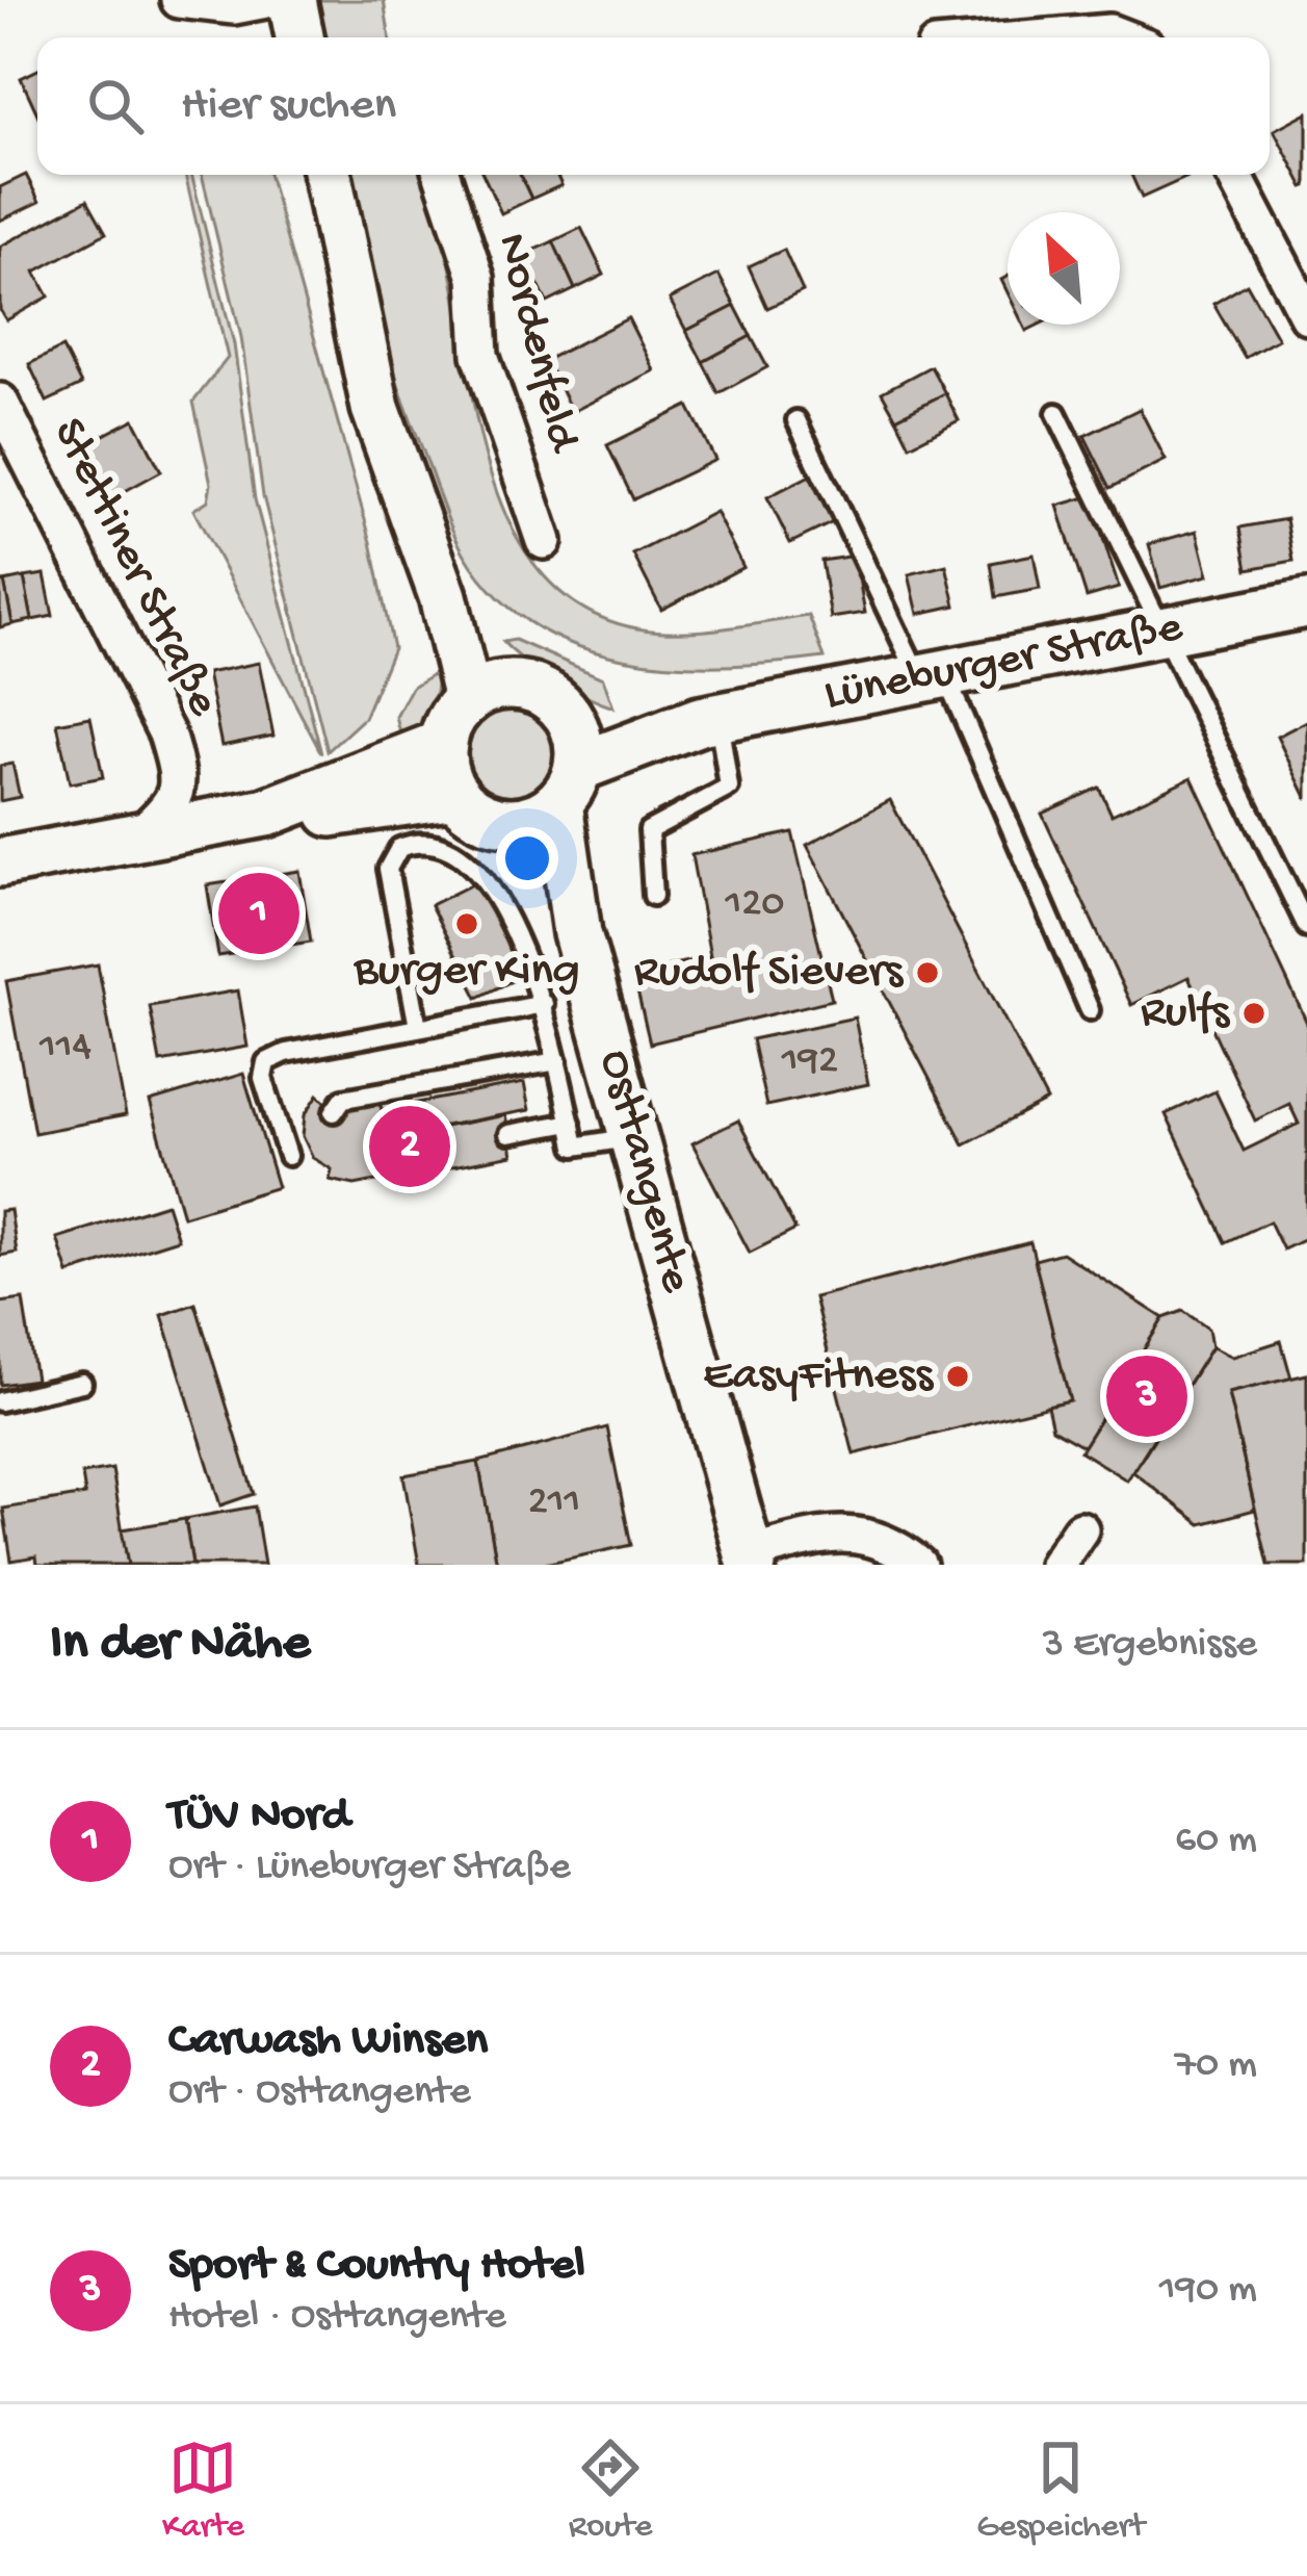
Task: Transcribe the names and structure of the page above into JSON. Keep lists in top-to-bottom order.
{
  "streets": {
    "main road": ["Lüneburger Straße", "Osttangente"],
    "street": ["Nordenfeld", "Stettiner Straße"]
  },
  "crossings": [
    ["Lüneburger Straße", "Osttangente"]
  ],
  "places": [
    "Burger King",
    "Rudolf Sievers",
    "Rulfs",
    "EasyFitness"
  ],
  "house_numbers": [
    "120",
    "114",
    "192",
    "211"
  ],
  "north": "top left",
  "page": {
    "search": "Hier suchen",
    "pins": ["1", "2", "3"],
    "heading": ["In der Nähe", "3 Ergebnisse"],
    "list": [
      {
        "mark": "1",
        "name": "TÜV Nord",
        "note": "Ort · Lüneburger Straße",
        "value": "60 m"
      },
      {
        "mark": "2",
        "name": "Carwash Winsen",
        "note": "Ort · Osttangente",
        "value": "70 m"
      },
      {
        "mark": "3",
        "name": "Sport & Country Hotel",
        "note": "Hotel · Osttangente",
        "value": "190 m"
      }
    ],
    "nav": ["Karte", "Route", "Gespeichert"]
  }
}
